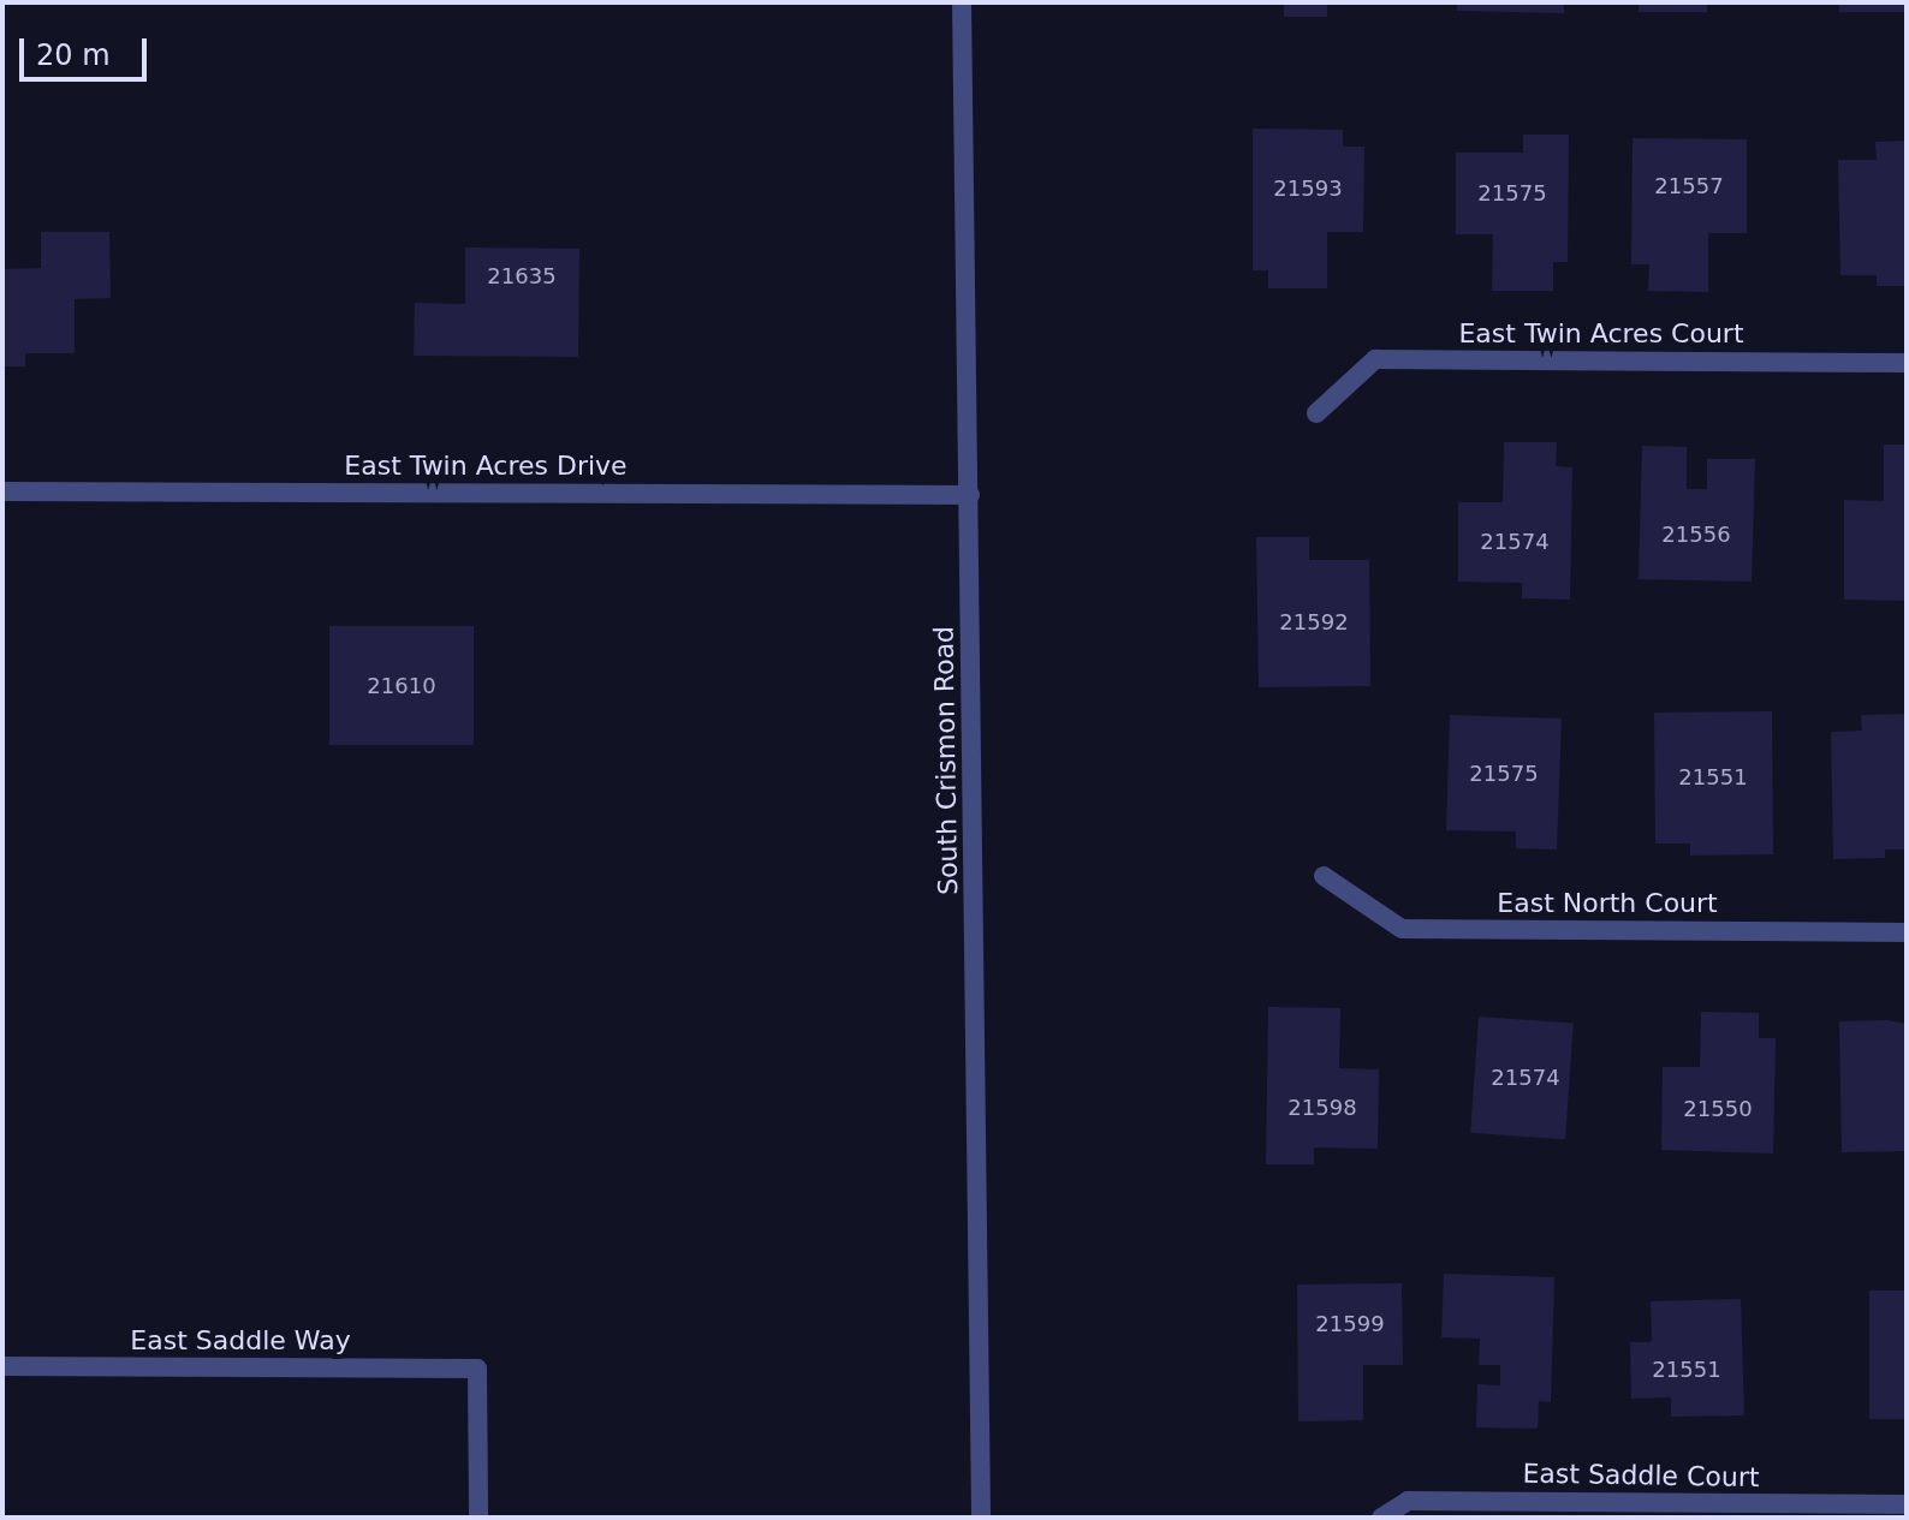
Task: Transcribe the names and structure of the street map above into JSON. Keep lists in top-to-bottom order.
{
  "streets": {
    "street": [
      "East Twin Acres Court",
      "East Twin Acres Drive",
      "South Crismon Road",
      "East North Court",
      "East Saddle Way",
      "East Saddle Court"
    ]
  },
  "crossings": [
    ["East Twin Acres Drive", "South Crismon Road"]
  ],
  "house_numbers": [
    "21557",
    "21593",
    "21575",
    "21635",
    "21556",
    "21574",
    "21592",
    "21610",
    "21575",
    "21551",
    "21574",
    "21598",
    "21550",
    "21599",
    "21551"
  ],
  "scale_bar": "20 m"
}
